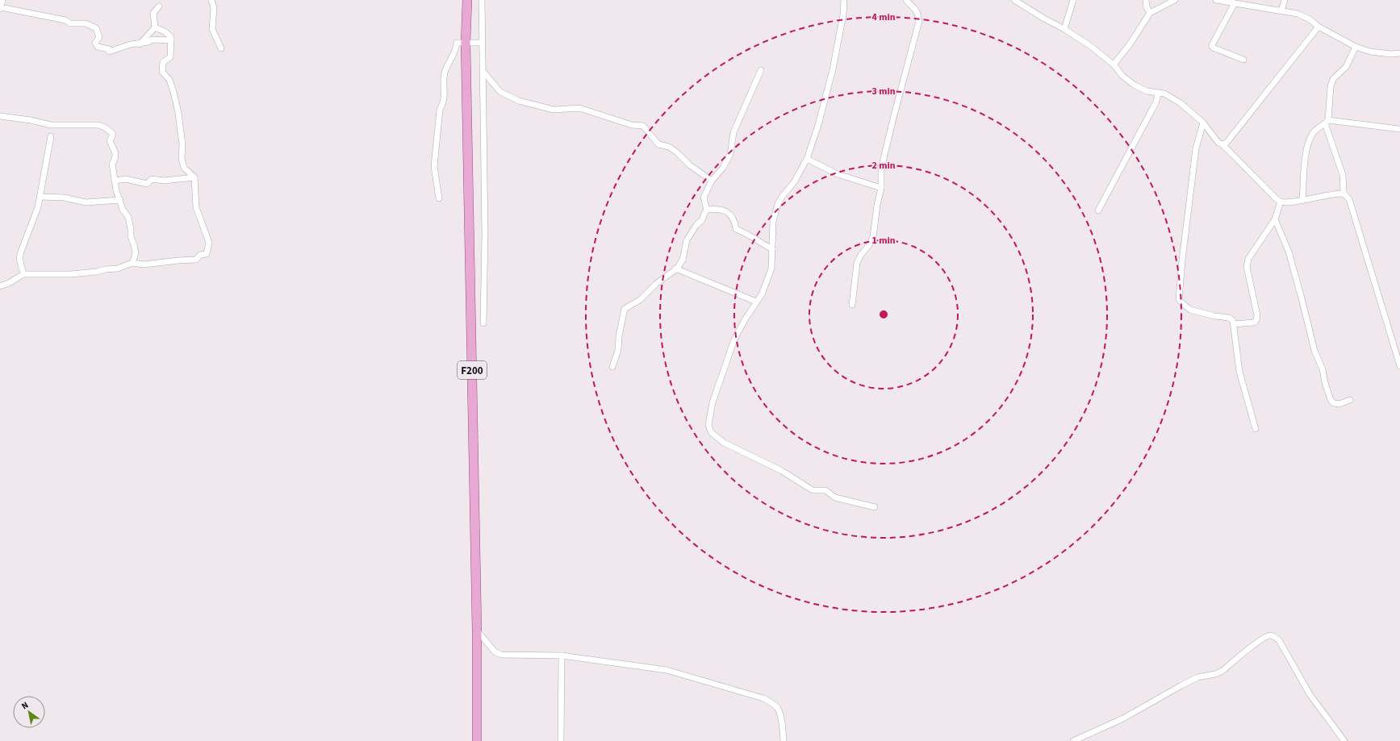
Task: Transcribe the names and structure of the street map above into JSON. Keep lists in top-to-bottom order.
{
  "streets": {
    "main road": ["F200"]
  },
  "north": "top left",
  "rings": [
    "4 min",
    "3 min",
    "2 min",
    "1 min"
  ]
}
